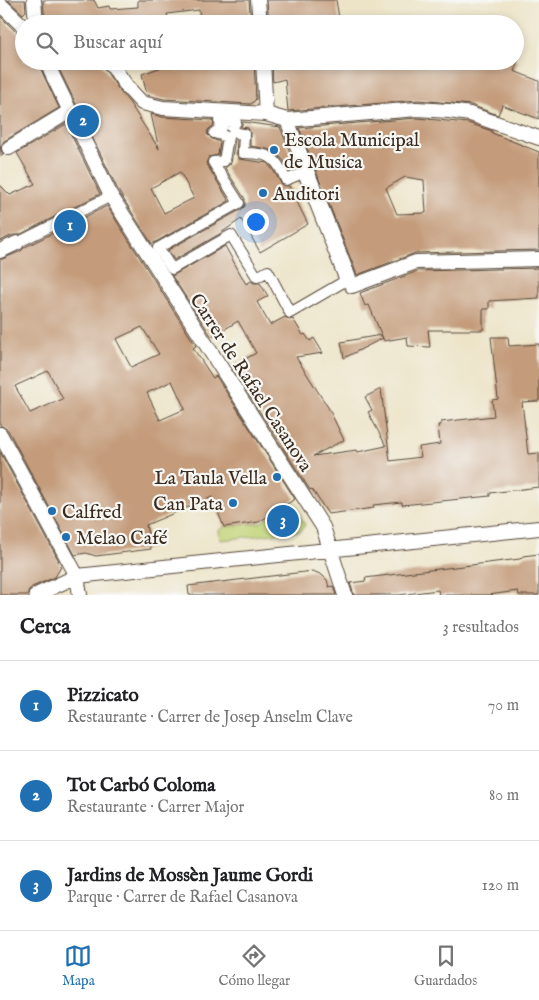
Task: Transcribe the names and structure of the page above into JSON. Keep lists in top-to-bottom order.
{
  "streets": {
    "street": ["Carrer de Rafael Casanova"]
  },
  "places": [
    "Escola Municipal de Musica",
    "Auditori",
    "La Taula Vella",
    "Can Pata",
    "Calfred",
    "Melao Café"
  ],
  "page": {
    "search": "Buscar aquí",
    "pins": ["2", "1", "3"],
    "heading": ["Cerca", "3 resultados"],
    "list": [
      {
        "mark": "1",
        "name": "Pizzicato",
        "note": "Restaurante · Carrer de Josep Anselm Clave",
        "value": "70 m"
      },
      {
        "mark": "2",
        "name": "Tot Carbó Coloma",
        "note": "Restaurante · Carrer Major",
        "value": "80 m"
      },
      {
        "mark": "3",
        "name": "Jardins de Mossèn Jaume Gordi",
        "note": "Parque · Carrer de Rafael Casanova",
        "value": "120 m"
      }
    ],
    "nav": ["Mapa", "Cómo llegar", "Guardados"]
  }
}
